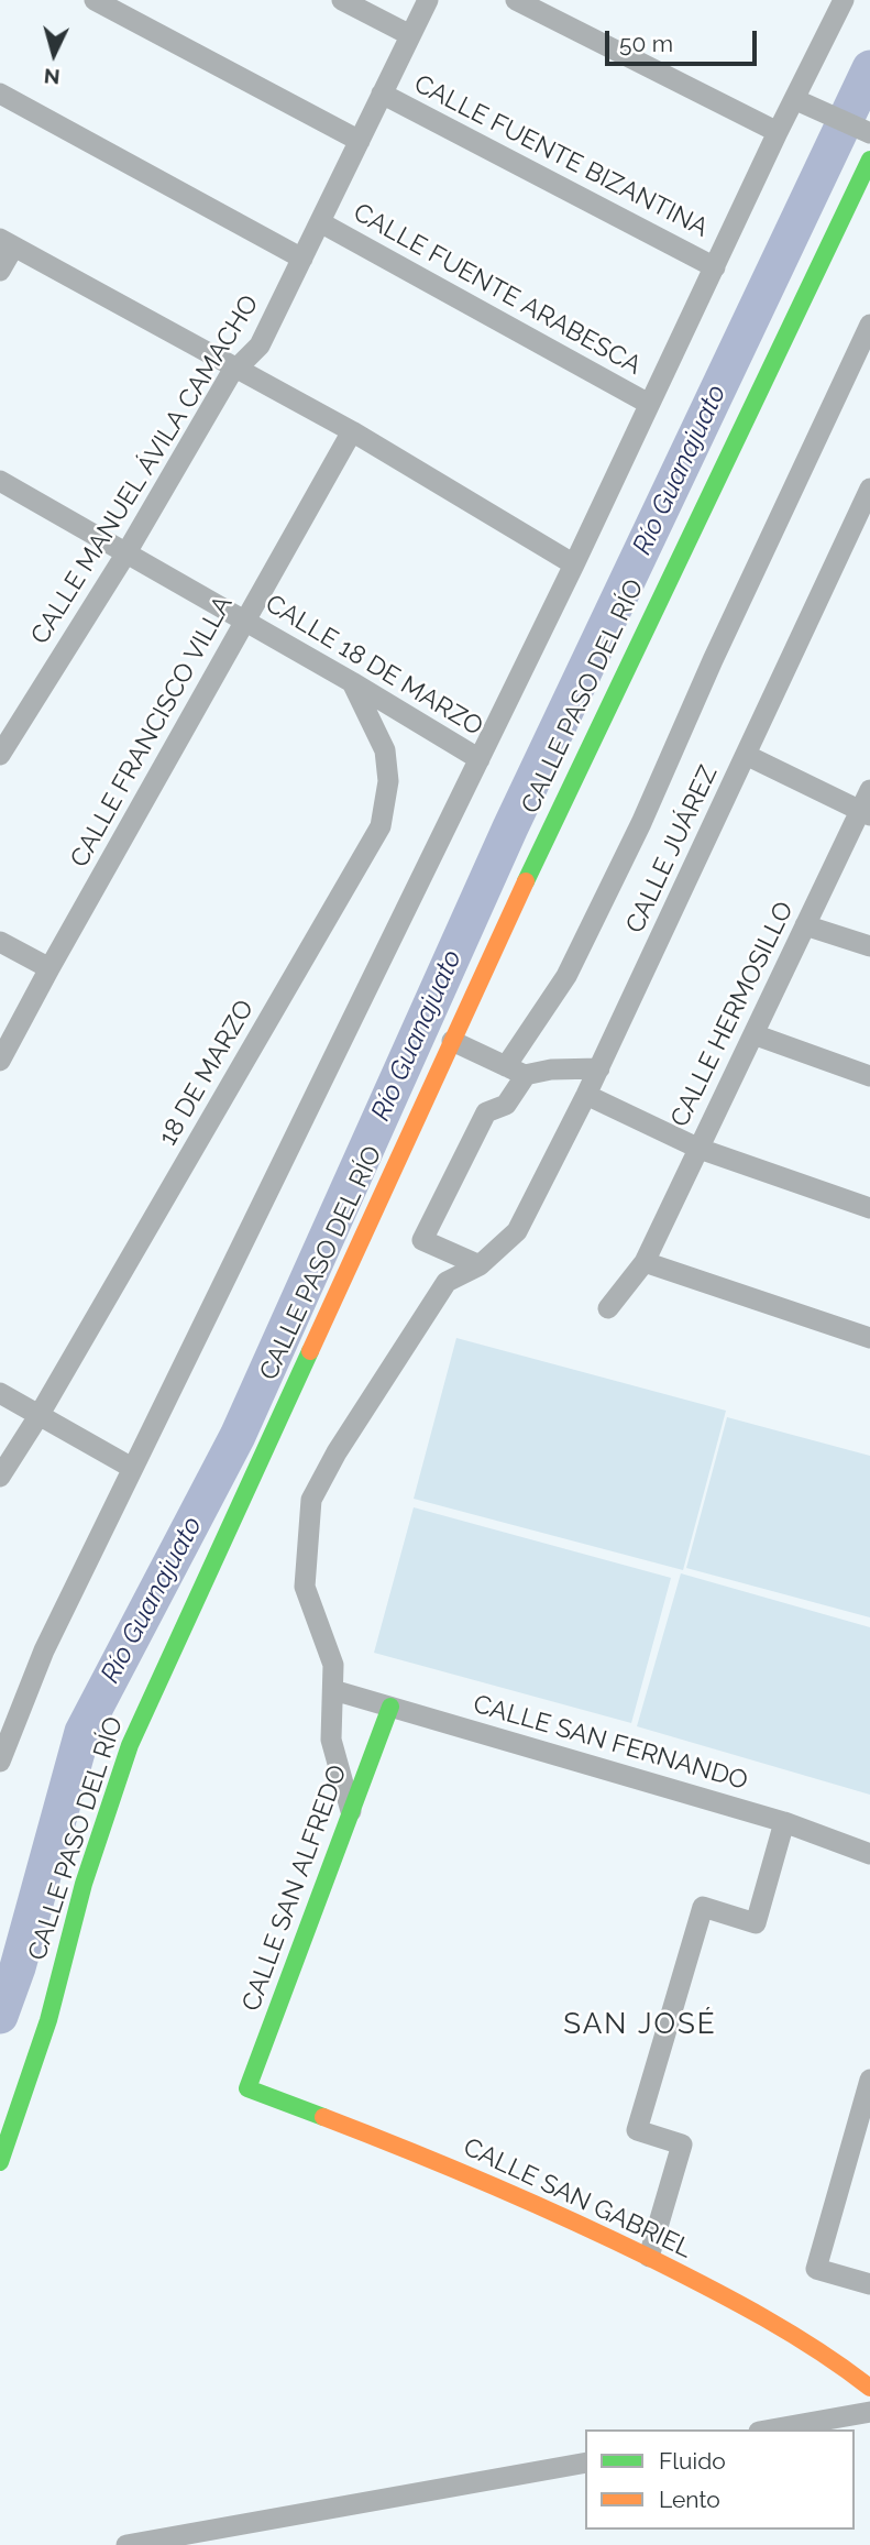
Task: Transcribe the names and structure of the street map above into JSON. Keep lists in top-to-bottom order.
{
  "streets": {
    "street": [
      "CALLE FUENTE BIZANTINA",
      "CALLE FUENTE ARABESCA",
      "CALLE MANUEL ÁVILA CAMACHO",
      "CALLE 18 DE MARZO",
      "CALLE PASO DEL RÍO",
      "CALLE FRANCISCO VILLA",
      "CALLE JUÁREZ",
      "CALLE HERMOSILLO",
      "18 DE MARZO",
      "CALLE SAN FERNANDO",
      "CALLE SAN ALFREDO",
      "CALLE SAN GABRIEL"
    ]
  },
  "crossings": [
    ["CALLE FUENTE BIZANTINA", "CALLE MANUEL ÁVILA CAMACHO"],
    ["CALLE FUENTE ARABESCA", "CALLE MANUEL ÁVILA CAMACHO"],
    ["CALLE MANUEL ÁVILA CAMACHO", "CALLE 18 DE MARZO"],
    ["CALLE 18 DE MARZO", "CALLE FRANCISCO VILLA"],
    ["CALLE 18 DE MARZO", "18 DE MARZO"],
    ["CALLE SAN FERNANDO", "CALLE SAN ALFREDO"],
    ["CALLE SAN ALFREDO", "CALLE SAN GABRIEL"]
  ],
  "districts": ["SAN JOSÉ"],
  "water": ["Río Guanajuato"],
  "legend": ["Fluido", "Lento"],
  "scale_bar": "50 m",
  "north": "bottom"
}
